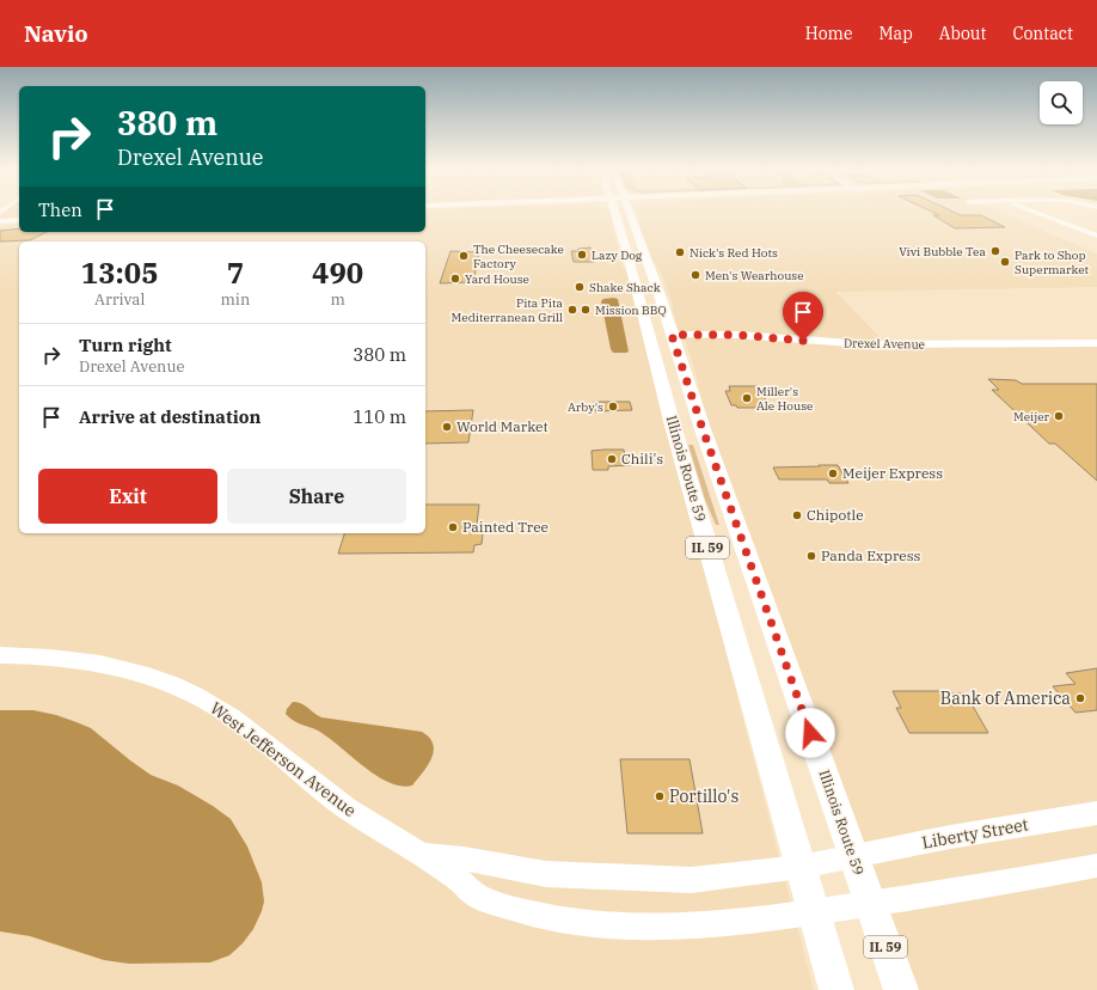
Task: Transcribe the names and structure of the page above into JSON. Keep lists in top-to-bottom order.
{
  "streets": {
    "main road": ["Illinois Route 59", "IL 59"],
    "street": ["Drexel Avenue", "West Jefferson Avenue", "Liberty Street"]
  },
  "crossings": [
    ["Drexel Avenue", "Illinois Route 59"],
    ["Illinois Route 59", "IL 59"],
    ["Illinois Route 59", "West Jefferson Avenue"],
    ["Illinois Route 59", "Liberty Street"],
    ["West Jefferson Avenue", "Liberty Street"]
  ],
  "places": [
    "Vivi Bubble Tea",
    "Nick's Red Hots",
    "Lazy Dog",
    "The Cheesecake Factory",
    "Park to Shop Supermarket",
    "Men's Wearhouse",
    "Yard House",
    "Shake Shack",
    "Pita Pita Mediterranean Grill",
    "Mission BBQ",
    "Miller's Ale House",
    "Arby's",
    "Meijer",
    "World Market",
    "Chili's",
    "Meijer Express",
    "Chipotle",
    "Painted Tree",
    "Panda Express",
    "Bank of America",
    "Portillo's"
  ],
  "page": {
    "header": "Navio",
    "nav": [
      "Home",
      "Map",
      "About",
      "Contact"
    ],
    "turn": ["380 m", "Drexel Avenue"],
    "then": "Then",
    "eta": [
      "13:05",
      "Arrival",
      "7",
      "min",
      "490",
      "m"
    ],
    "list": [
      {
        "name": "Turn right",
        "note": "Drexel Avenue",
        "value": "380 m"
      },
      {
        "name": "Arrive at destination",
        "value": "110 m"
      }
    ],
    "buttons": ["Exit", "Share"]
  }
}
